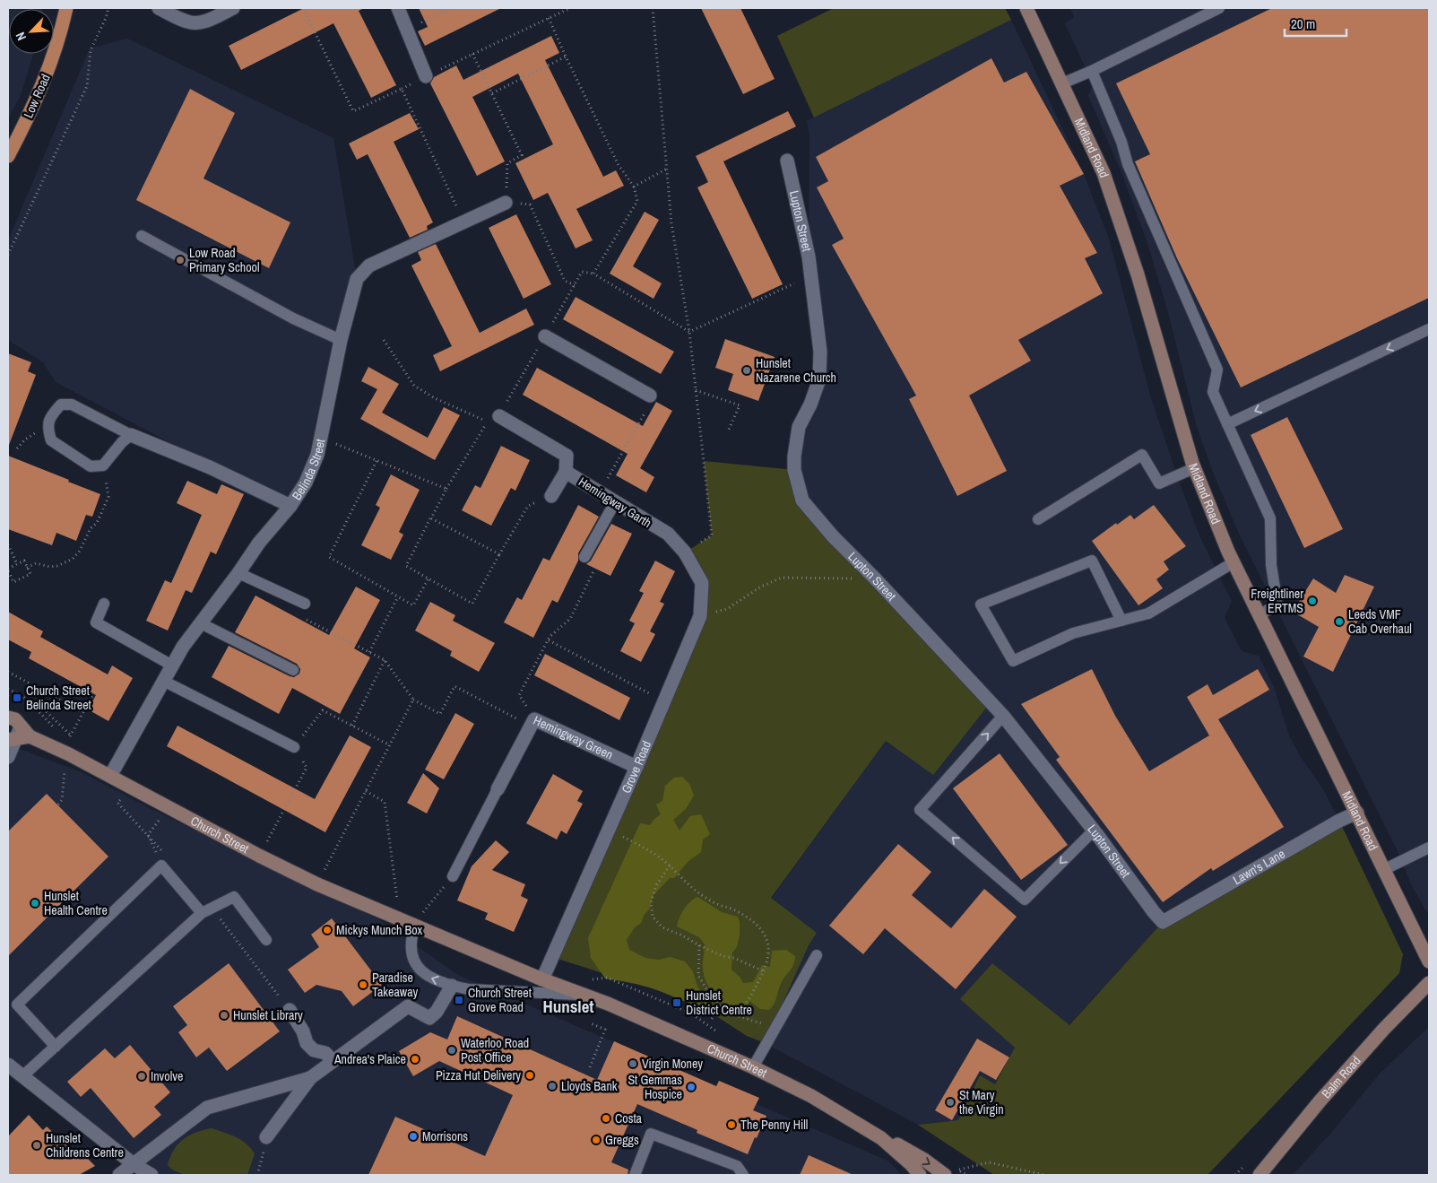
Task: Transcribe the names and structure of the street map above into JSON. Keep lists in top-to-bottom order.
{
  "streets": {
    "main road": ["Low Road"],
    "street": [
      "Midland Road",
      "Lupton Street",
      "Belinda Street",
      "Hemingway Garth",
      "Hemingway Green",
      "Grove Road",
      "Church Street",
      "Lawn's Lane",
      "Balm Road"
    ]
  },
  "crossings": [
    ["Midland Road", "Lawn's Lane"],
    ["Lupton Street", "Lawn's Lane"],
    ["Belinda Street", "Church Street"],
    ["Hemingway Garth", "Grove Road"],
    ["Hemingway Green", "Grove Road"],
    ["Grove Road", "Church Street"]
  ],
  "districts": ["Hunslet"],
  "places": {
    "other": [
      "Low Road Primary School",
      "Hunslet Nazarene Church",
      "Freightliner ERTMS",
      "Leeds VMF Cab Overhaul",
      "Hunslet Health Centre",
      "Mickys Munch Box",
      "Paradise Takeaway",
      "Hunslet Library",
      "Waterloo Road Post Office",
      "Andrea's Plaice",
      "Virgin Money",
      "Pizza Hut Delivery",
      "Involve",
      "Lloyds Bank",
      "St Gemmas Hospice",
      "St Mary the Virgin",
      "Costa",
      "The Penny Hill",
      "Morrisons",
      "Greggs",
      "Hunslet Childrens Centre"
    ],
    "transit": ["Church Street Belinda Street", "Church Street Grove Road", "Hunslet District Centre"]
  },
  "scale_bar": "20 m",
  "north": "bottom left"
}
